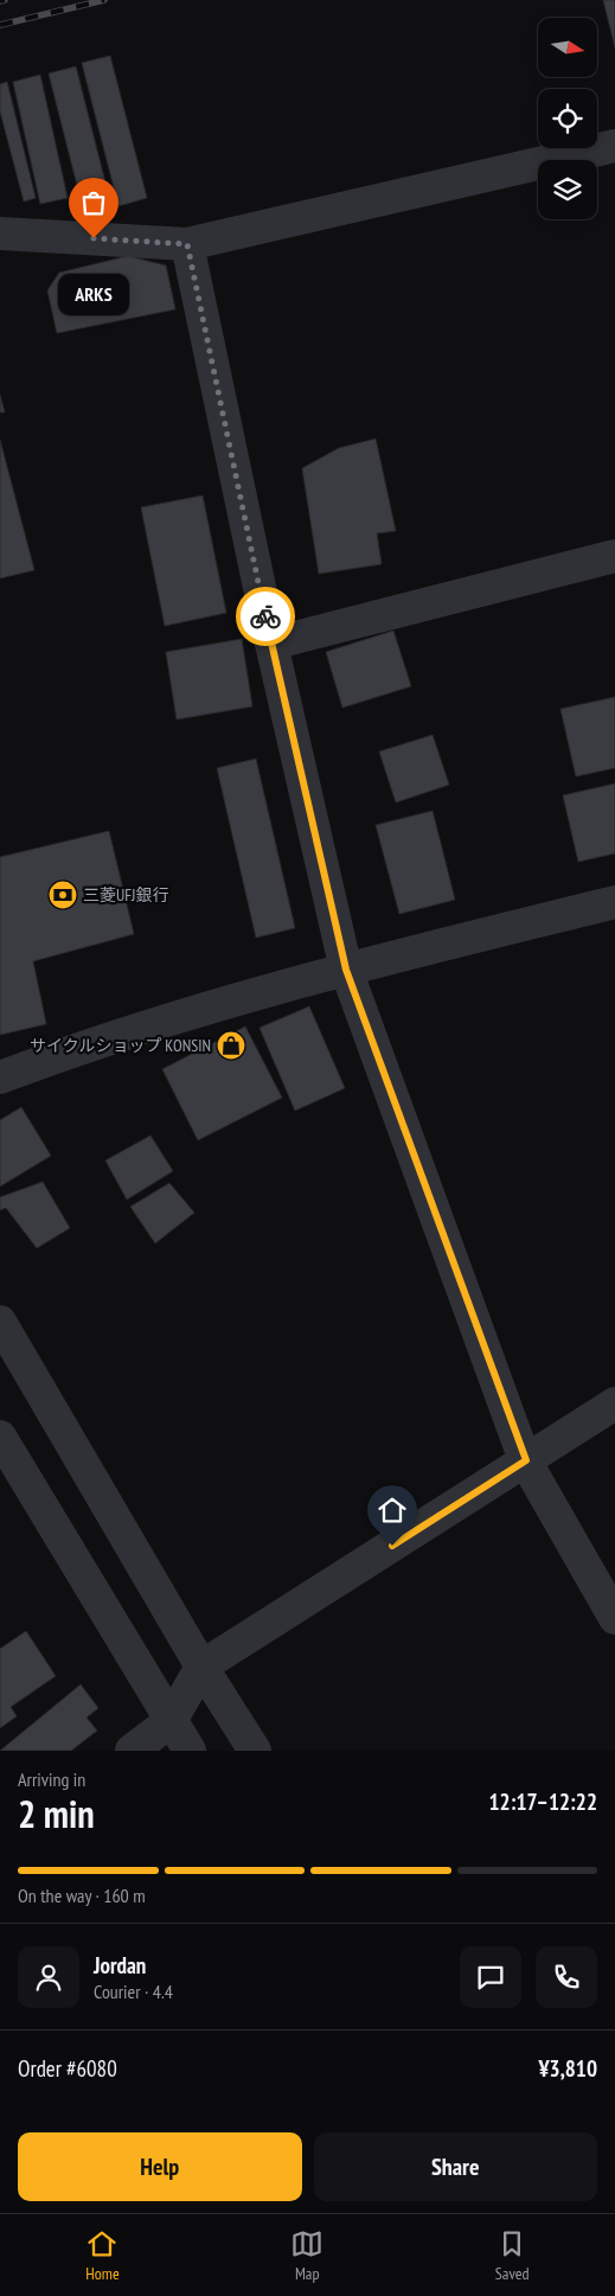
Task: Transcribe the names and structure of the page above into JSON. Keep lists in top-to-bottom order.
{
  "places": {
    "other": ["ARKS"],
    "bank": ["三菱UFJ銀行"],
    "shop": ["サイクルショップ KONSIN"]
  },
  "north": "right",
  "page": {
    "bubble": "ARKS",
    "heading": ["2 min", "Arriving in", "12:17–12:22"],
    "panel": [
      "Jordan",
      "Courier · 4.4",
      "Order #6080",
      "¥3,810"
    ],
    "bar": "On the way · 160 m",
    "buttons": ["Help", "Share"],
    "tabs": ["Home", "Map", "Saved"]
  }
}
